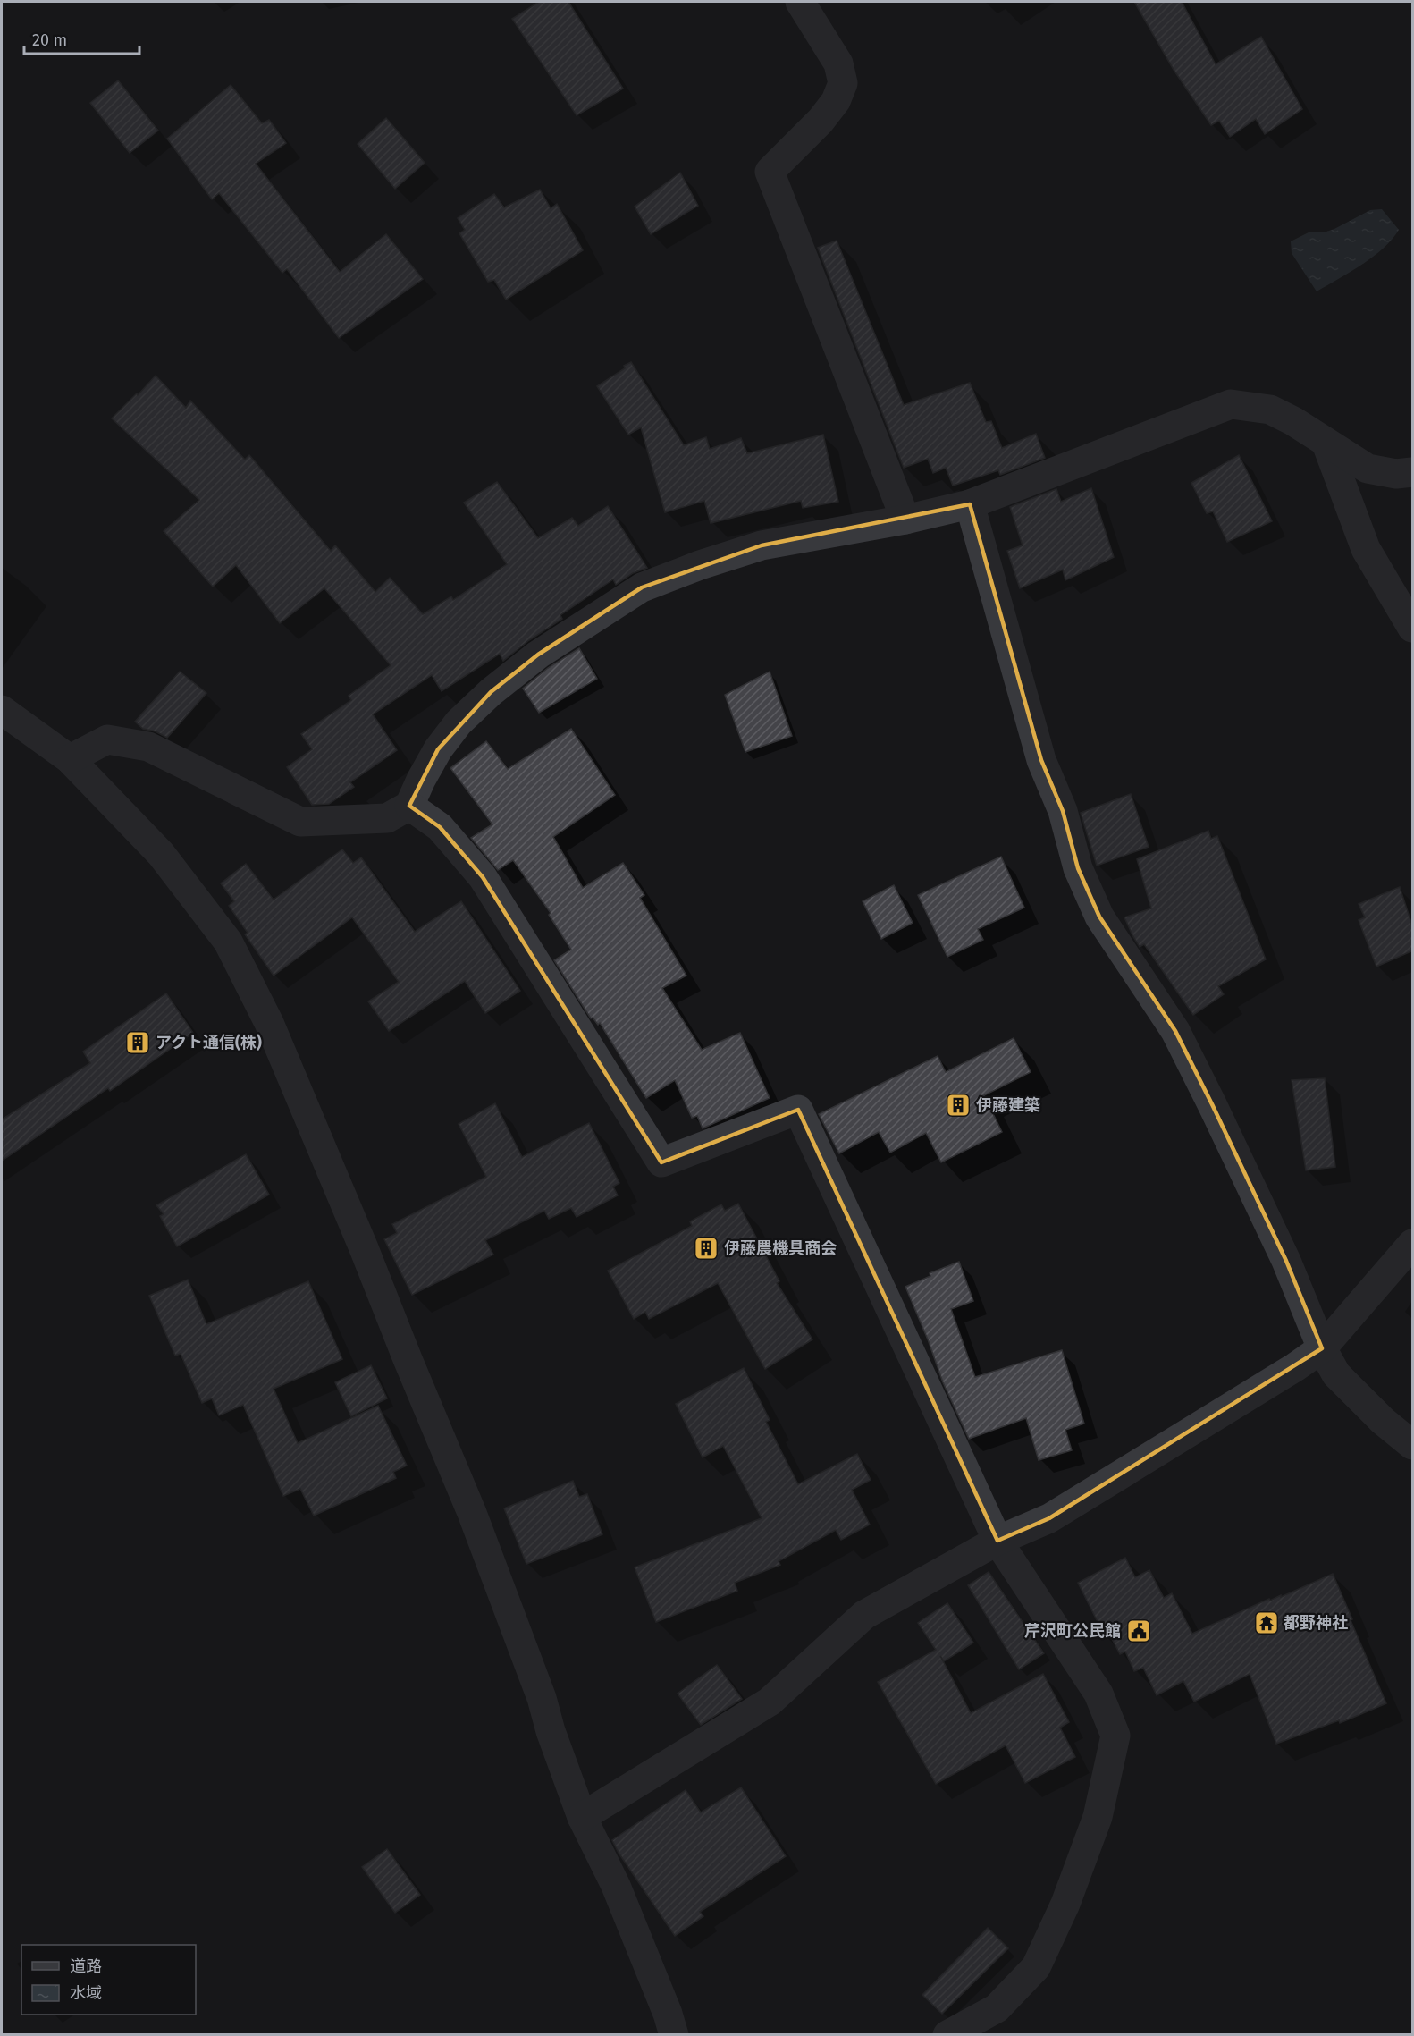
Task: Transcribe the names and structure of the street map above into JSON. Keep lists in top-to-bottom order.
{
  "places": {
    "building": ["アクト通信(株)", "伊藤建築", "伊藤農機具商会"],
    "temple": ["都野神社"],
    "public building": ["芹沢町公民館"]
  },
  "legend": ["道路", "水域"],
  "scale_bar": "20 m"
}
